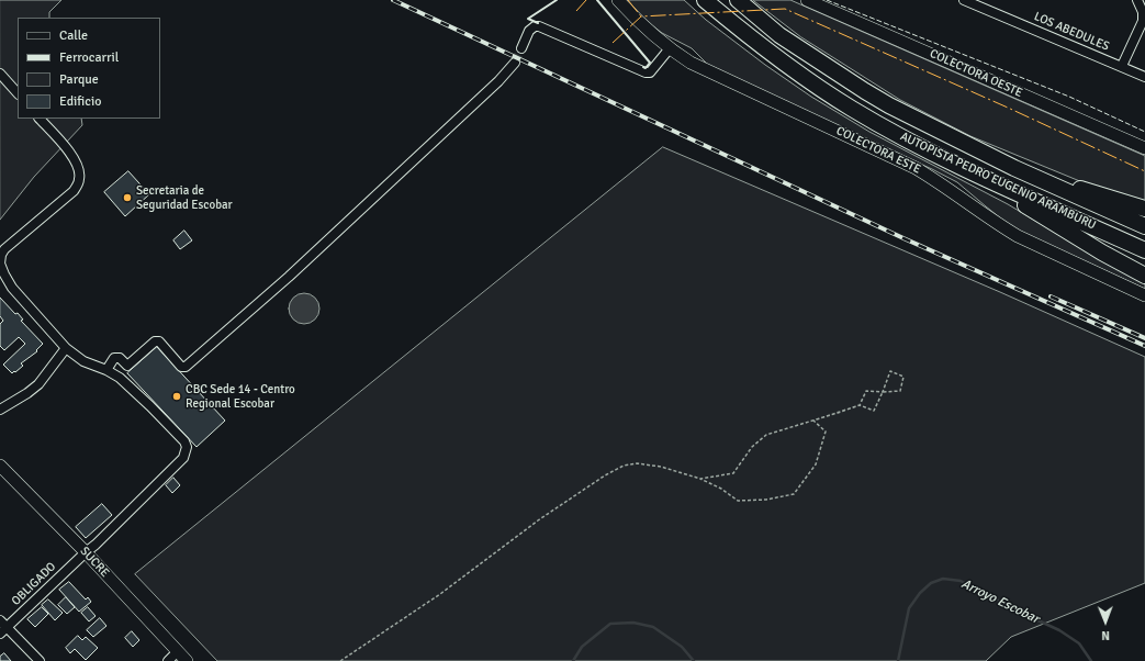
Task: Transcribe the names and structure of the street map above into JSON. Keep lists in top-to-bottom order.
{
  "streets": {
    "highway": ["AUTOPISTA PEDRO EUGENIO ARAMBURU"],
    "street": [
      "LOS ABEDULES",
      "COLECTORA OESTE",
      "COLECTORA ESTE",
      "SUCRE",
      "OBLIGADO"
    ]
  },
  "crossings": [
    ["SUCRE", "OBLIGADO"]
  ],
  "water": ["Arroyo Escobar"],
  "places": ["Secretaria de Seguridad Escobar", "CBC Sede 14 - Centro Regional Escobar"],
  "legend": [
    "Calle",
    "Ferrocarril",
    "Parque",
    "Edificio"
  ],
  "north": "bottom"
}
